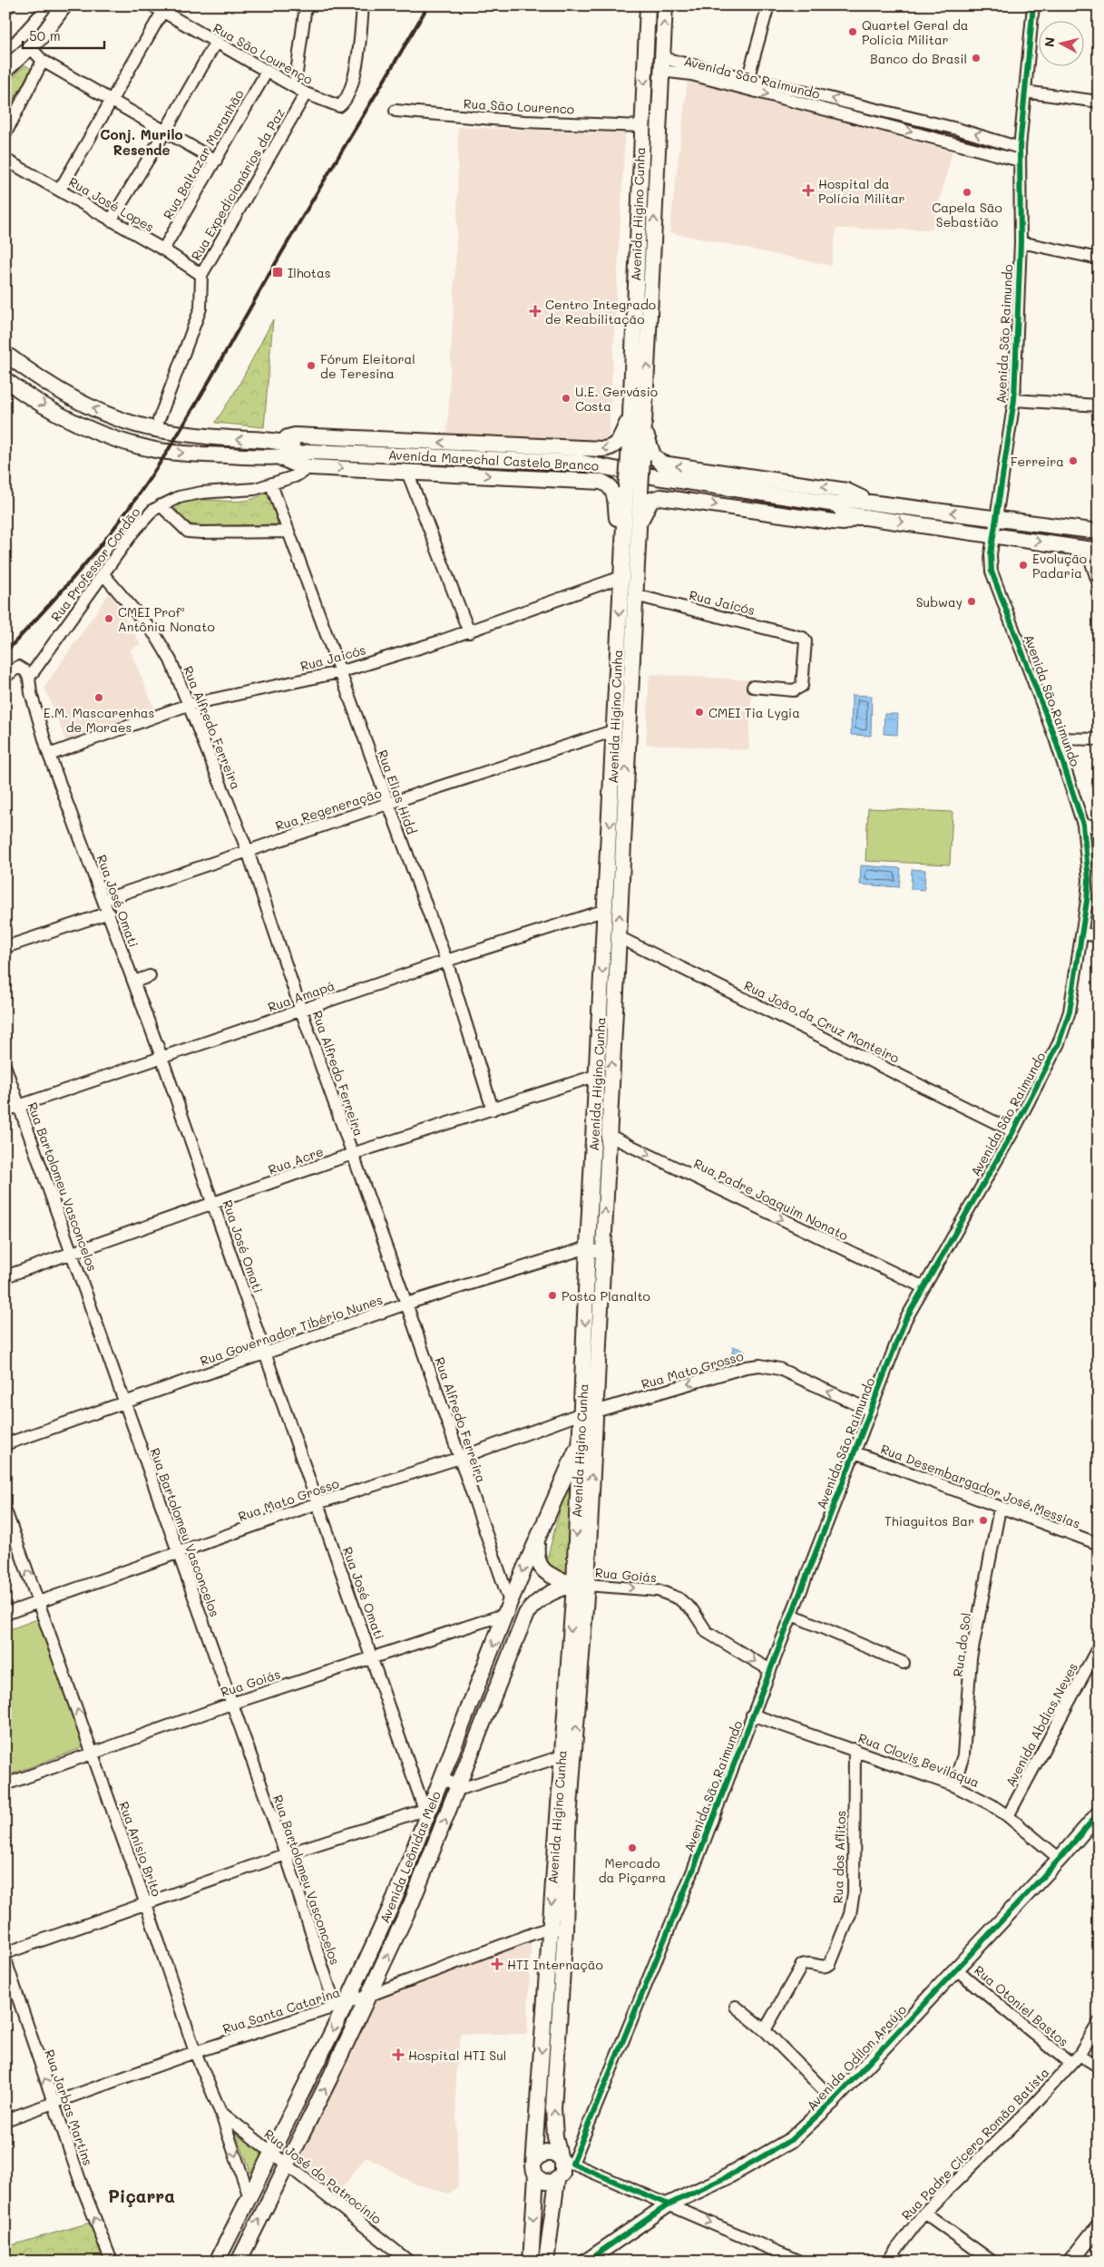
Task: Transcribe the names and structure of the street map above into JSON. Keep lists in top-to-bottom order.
{
  "streets": {
    "main road": [
      "Avenida Higino Cunha",
      "Avenida Marechal Castelo Branco",
      "Avenida Leônidas Melo",
      "Avenida Odilon Araújo"
    ],
    "street": [
      "Rua São Lourenço",
      "Avenida São Raimundo",
      "Rua São Lourenco",
      "Rua Baltazar Maranhão",
      "Rua Expedicionários da Paz",
      "Rua José Lopes",
      "Rua Professor Cordão",
      "Rua Jaicós",
      "Rua Alfredo Ferreira",
      "Rua Elias Hidd",
      "Rua Regeneração",
      "Rua José Omati",
      "Rua Amapá",
      "Rua João da Cruz Monteiro",
      "Rua Acre",
      "Rua Bartolomeu Vasconcelos",
      "Rua Padre Joaquim Nonato",
      "Rua Governador Tibério Nunes",
      "Rua Mato Grosso",
      "Rua Desembargador José Messias",
      "Rua Goiás",
      "Rua do Sol",
      "Avenida Abdias Neves",
      "Rua Clovis Beviláqua",
      "Rua Anísio Brito",
      "Rua dos Aflitos",
      "Rua Otoniel Bastos",
      "Rua Santa Catarina",
      "Rua Jarbas Martins",
      "Rua Padre Cicero Romão Batista",
      "Rua José do Patrocínio"
    ]
  },
  "crossings": [
    ["Rua São Lourenço", "Rua Baltazar Maranhão"],
    ["Rua São Lourenço", "Rua Expedicionários da Paz"],
    ["Avenida São Raimundo", "Avenida Higino Cunha"],
    ["Avenida São Raimundo", "Rua João da Cruz Monteiro"],
    ["Avenida São Raimundo", "Rua Padre Joaquim Nonato"],
    ["Avenida São Raimundo", "Rua Mato Grosso"],
    ["Avenida São Raimundo", "Rua Desembargador José Messias"],
    ["Avenida São Raimundo", "Rua Goiás"],
    ["Avenida São Raimundo", "Rua Clovis Beviláqua"],
    ["Rua São Lourenco", "Avenida Higino Cunha"],
    ["Rua Baltazar Maranhão", "Rua José Lopes"],
    ["Rua Expedicionários da Paz", "Rua José Lopes"],
    ["Avenida Higino Cunha", "Rua Jaicós"],
    ["Avenida Higino Cunha", "Rua Regeneração"],
    ["Avenida Higino Cunha", "Rua Amapá"],
    ["Avenida Higino Cunha", "Rua João da Cruz Monteiro"],
    ["Avenida Higino Cunha", "Rua Acre"],
    ["Avenida Higino Cunha", "Rua Padre Joaquim Nonato"],
    ["Avenida Higino Cunha", "Rua Governador Tibério Nunes"],
    ["Avenida Higino Cunha", "Rua Mato Grosso"],
    ["Avenida Higino Cunha", "Rua Goiás"],
    ["Avenida Higino Cunha", "Avenida Leônidas Melo"],
    ["Avenida Higino Cunha", "Rua Santa Catarina"],
    ["Rua Professor Cordão", "Rua Alfredo Ferreira"],
    ["Rua Professor Cordão", "Rua Elias Hidd"],
    ["Rua Professor Cordão", "Rua José Omati"],
    ["Rua Jaicós", "Rua Alfredo Ferreira"],
    ["Rua Jaicós", "Rua Elias Hidd"],
    ["Rua Jaicós", "Rua José Omati"],
    ["Rua Alfredo Ferreira", "Rua Regeneração"],
    ["Rua Alfredo Ferreira", "Rua Amapá"],
    ["Rua Alfredo Ferreira", "Rua Acre"],
    ["Rua Alfredo Ferreira", "Rua Governador Tibério Nunes"],
    ["Rua Alfredo Ferreira", "Rua Mato Grosso"],
    ["Rua Alfredo Ferreira", "Rua Goiás"],
    ["Rua Alfredo Ferreira", "Avenida Leônidas Melo"],
    ["Rua Elias Hidd", "Rua Regeneração"],
    ["Rua Elias Hidd", "Rua Amapá"],
    ["Rua Elias Hidd", "Rua Acre"],
    ["Rua Regeneração", "Rua José Omati"],
    ["Rua José Omati", "Rua Amapá"],
    ["Rua José Omati", "Rua Acre"],
    ["Rua José Omati", "Rua Governador Tibério Nunes"],
    ["Rua José Omati", "Rua Mato Grosso"],
    ["Rua José Omati", "Rua Goiás"],
    ["Rua José Omati", "Avenida Leônidas Melo"],
    ["Rua Amapá", "Rua Bartolomeu Vasconcelos"],
    ["Rua Acre", "Rua Bartolomeu Vasconcelos"],
    ["Rua Bartolomeu Vasconcelos", "Rua Governador Tibério Nunes"],
    ["Rua Bartolomeu Vasconcelos", "Rua Mato Grosso"],
    ["Rua Bartolomeu Vasconcelos", "Rua Goiás"],
    ["Rua Bartolomeu Vasconcelos", "Avenida Leônidas Melo"],
    ["Rua Bartolomeu Vasconcelos", "Rua Santa Catarina"],
    ["Rua Mato Grosso", "Rua Anísio Brito"],
    ["Rua Desembargador José Messias", "Rua do Sol"],
    ["Rua Goiás", "Rua Anísio Brito"],
    ["Rua Goiás", "Avenida Leônidas Melo"],
    ["Rua do Sol", "Rua Clovis Beviláqua"],
    ["Avenida Abdias Neves", "Rua Clovis Beviláqua"],
    ["Rua Clovis Beviláqua", "Rua dos Aflitos"],
    ["Rua Clovis Beviláqua", "Avenida Odilon Araújo"],
    ["Rua Anísio Brito", "Avenida Leônidas Melo"],
    ["Rua Anísio Brito", "Rua Santa Catarina"],
    ["Rua Anísio Brito", "Rua José do Patrocínio"],
    ["Avenida Leônidas Melo", "Rua Santa Catarina"],
    ["Avenida Leônidas Melo", "Rua José do Patrocínio"],
    ["Rua Otoniel Bastos", "Avenida Odilon Araújo"],
    ["Rua Otoniel Bastos", "Rua Padre Cicero Romão Batista"],
    ["Rua Santa Catarina", "Rua Jarbas Martins"]
  ],
  "one_way": ["Rua Padre Joaquim Nonato", "Rua Jarbas Martins"],
  "districts": ["Conj. Murilo Resende", "Piçarra"],
  "places": {
    "other": [
      "Quartel Geral da Polícia Militar",
      "Banco do Brasil",
      "Capela São Sebastião",
      "Fórum Eleitoral de Teresina",
      "U.E. Gervásio Costa",
      "Ferreira",
      "Evolução Padaria",
      "Subway",
      "CMEI Profª Antônia Nonato",
      "E.M. Mascarenhas de Moraes",
      "CMEI Tia Lygia",
      "Posto Planalto",
      "Thiaguitos Bar",
      "Mercado da Piçarra"
    ],
    "health": [
      "Hospital da Polícia Militar",
      "Centro Integrado de Reabilitação",
      "HTI Internação",
      "Hospital HTI Sul"
    ],
    "transit": ["Ilhotas"]
  },
  "scale_bar": "50 m",
  "north": "left"
}
